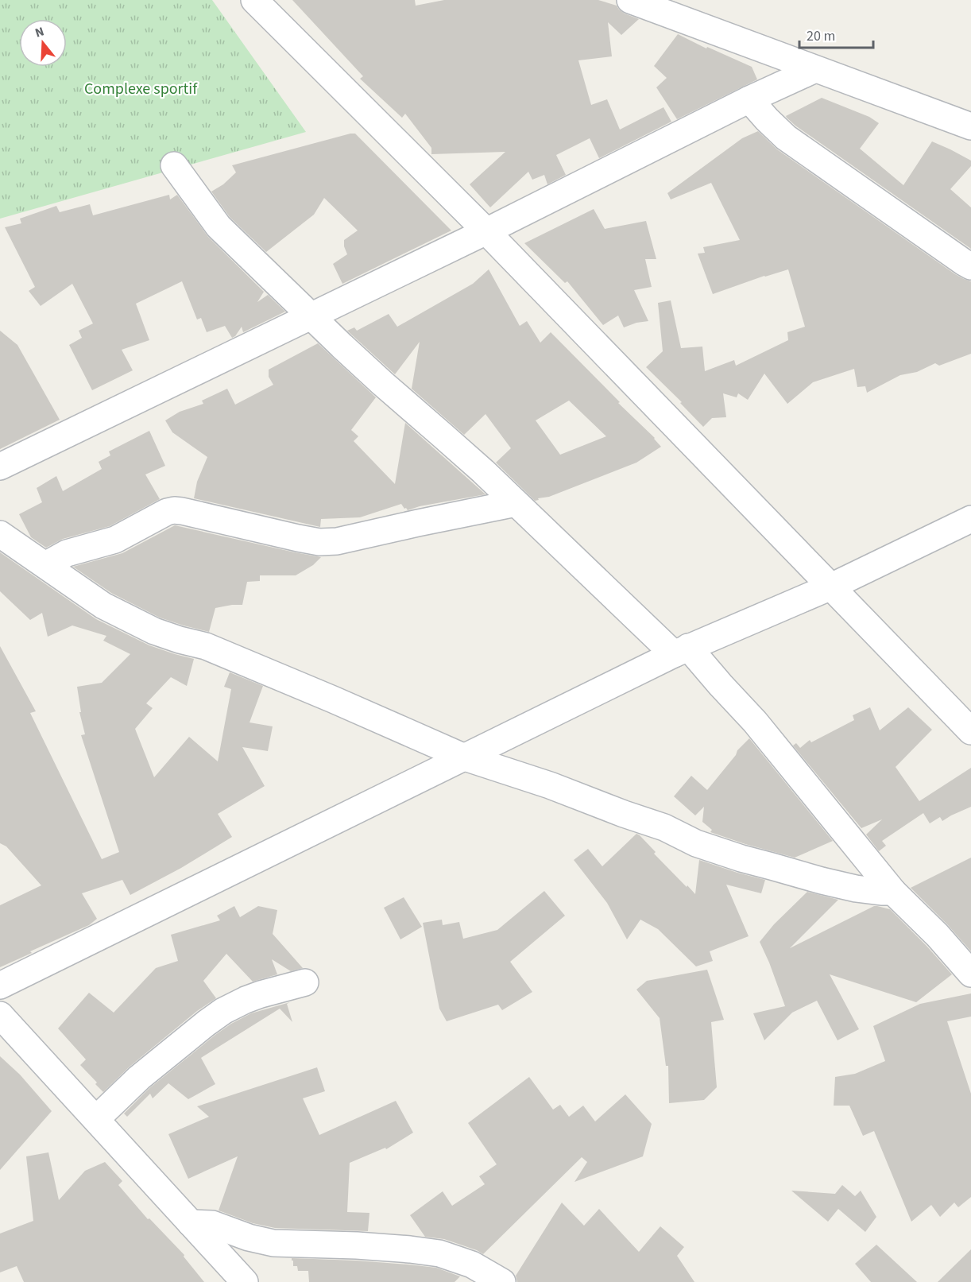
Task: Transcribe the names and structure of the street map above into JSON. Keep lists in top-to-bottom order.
{
  "parks": ["Complexe sportif"],
  "scale_bar": "20 m",
  "north": "top"
}
